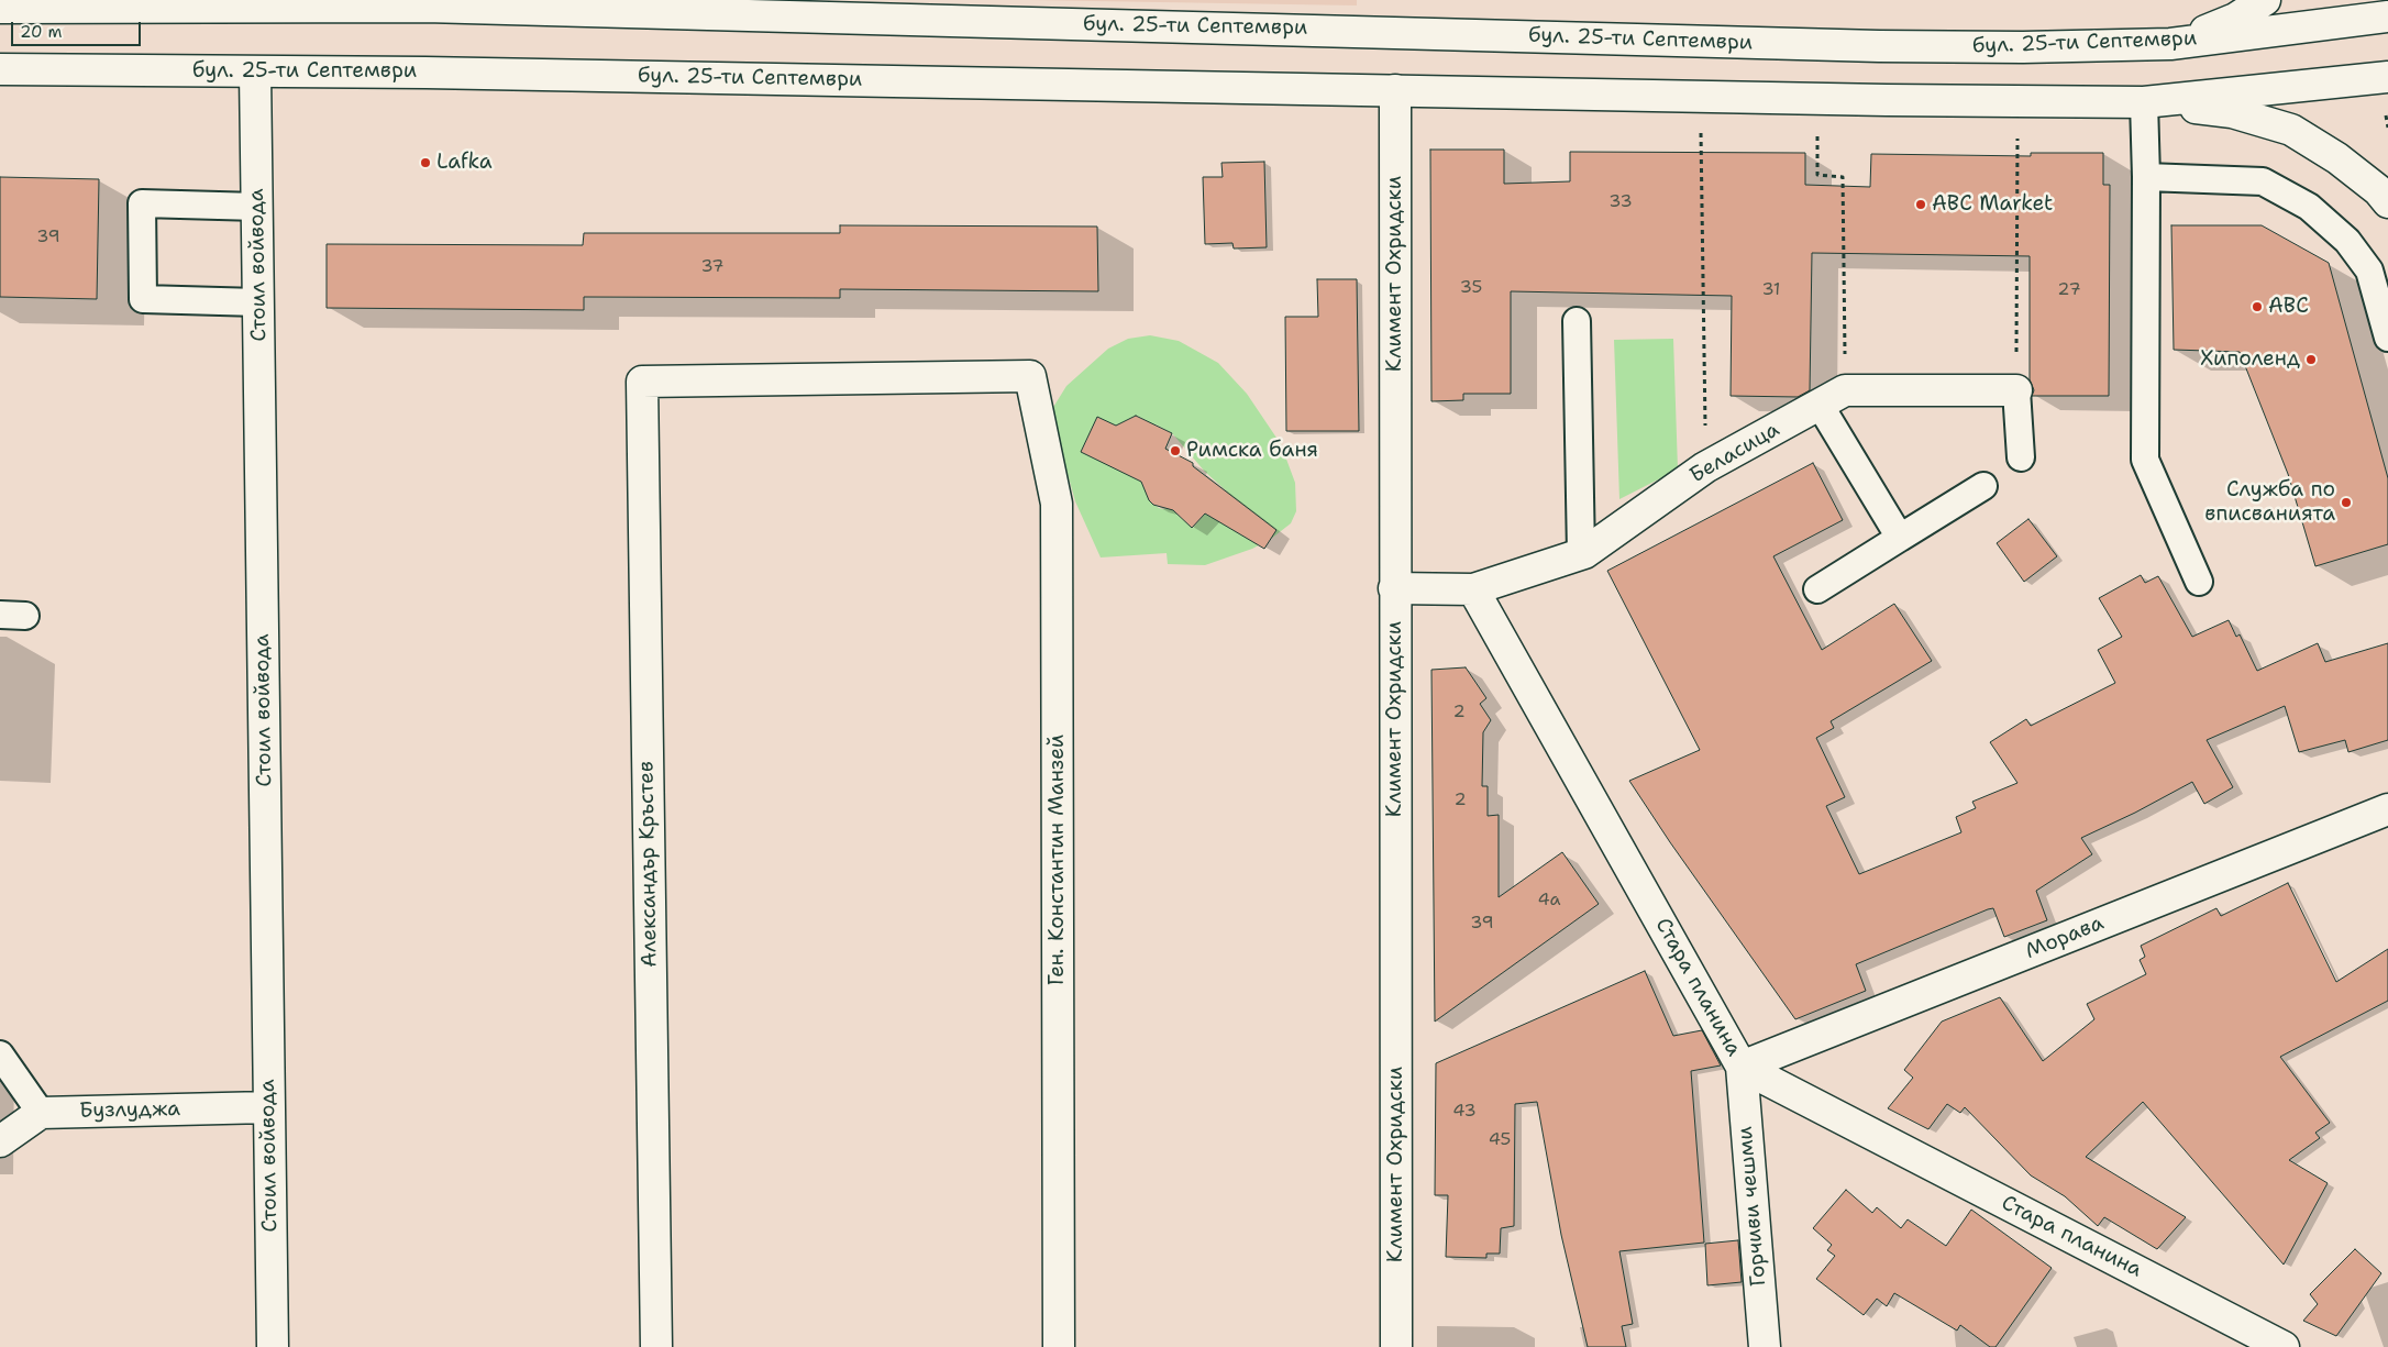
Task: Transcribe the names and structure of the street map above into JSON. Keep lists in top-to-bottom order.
{
  "streets": {
    "street": [
      "бул. 25-ти Септември",
      "Стоил войвода",
      "Климент Охридски",
      "Беласица",
      "Ген. Константин Манзей",
      "Александър Кръстев",
      "Морава",
      "Стара планина",
      "Бузлуджа",
      "Горчиви чешми"
    ]
  },
  "crossings": [
    ["бул. 25-ти Септември", "Стоил войвода"],
    ["бул. 25-ти Септември", "Климент Охридски"],
    ["Стоил войвода", "Бузлуджа"],
    ["Беласица", "Стара планина"],
    ["Ген. Константин Манзей", "Александър Кръстев"],
    ["Морава", "Стара планина"],
    ["Морава", "Горчиви чешми"],
    ["Стара планина", "Горчиви чешми"]
  ],
  "places": [
    "Lafka",
    "ABC Market",
    "ABC",
    "Хиполенд",
    "Римска баня",
    "Служба по вписванията"
  ],
  "house_numbers": [
    "33",
    "39",
    "37",
    "35",
    "31",
    "27",
    "2",
    "2",
    "4a",
    "39",
    "43",
    "45"
  ],
  "scale_bar": "20 m"
}
